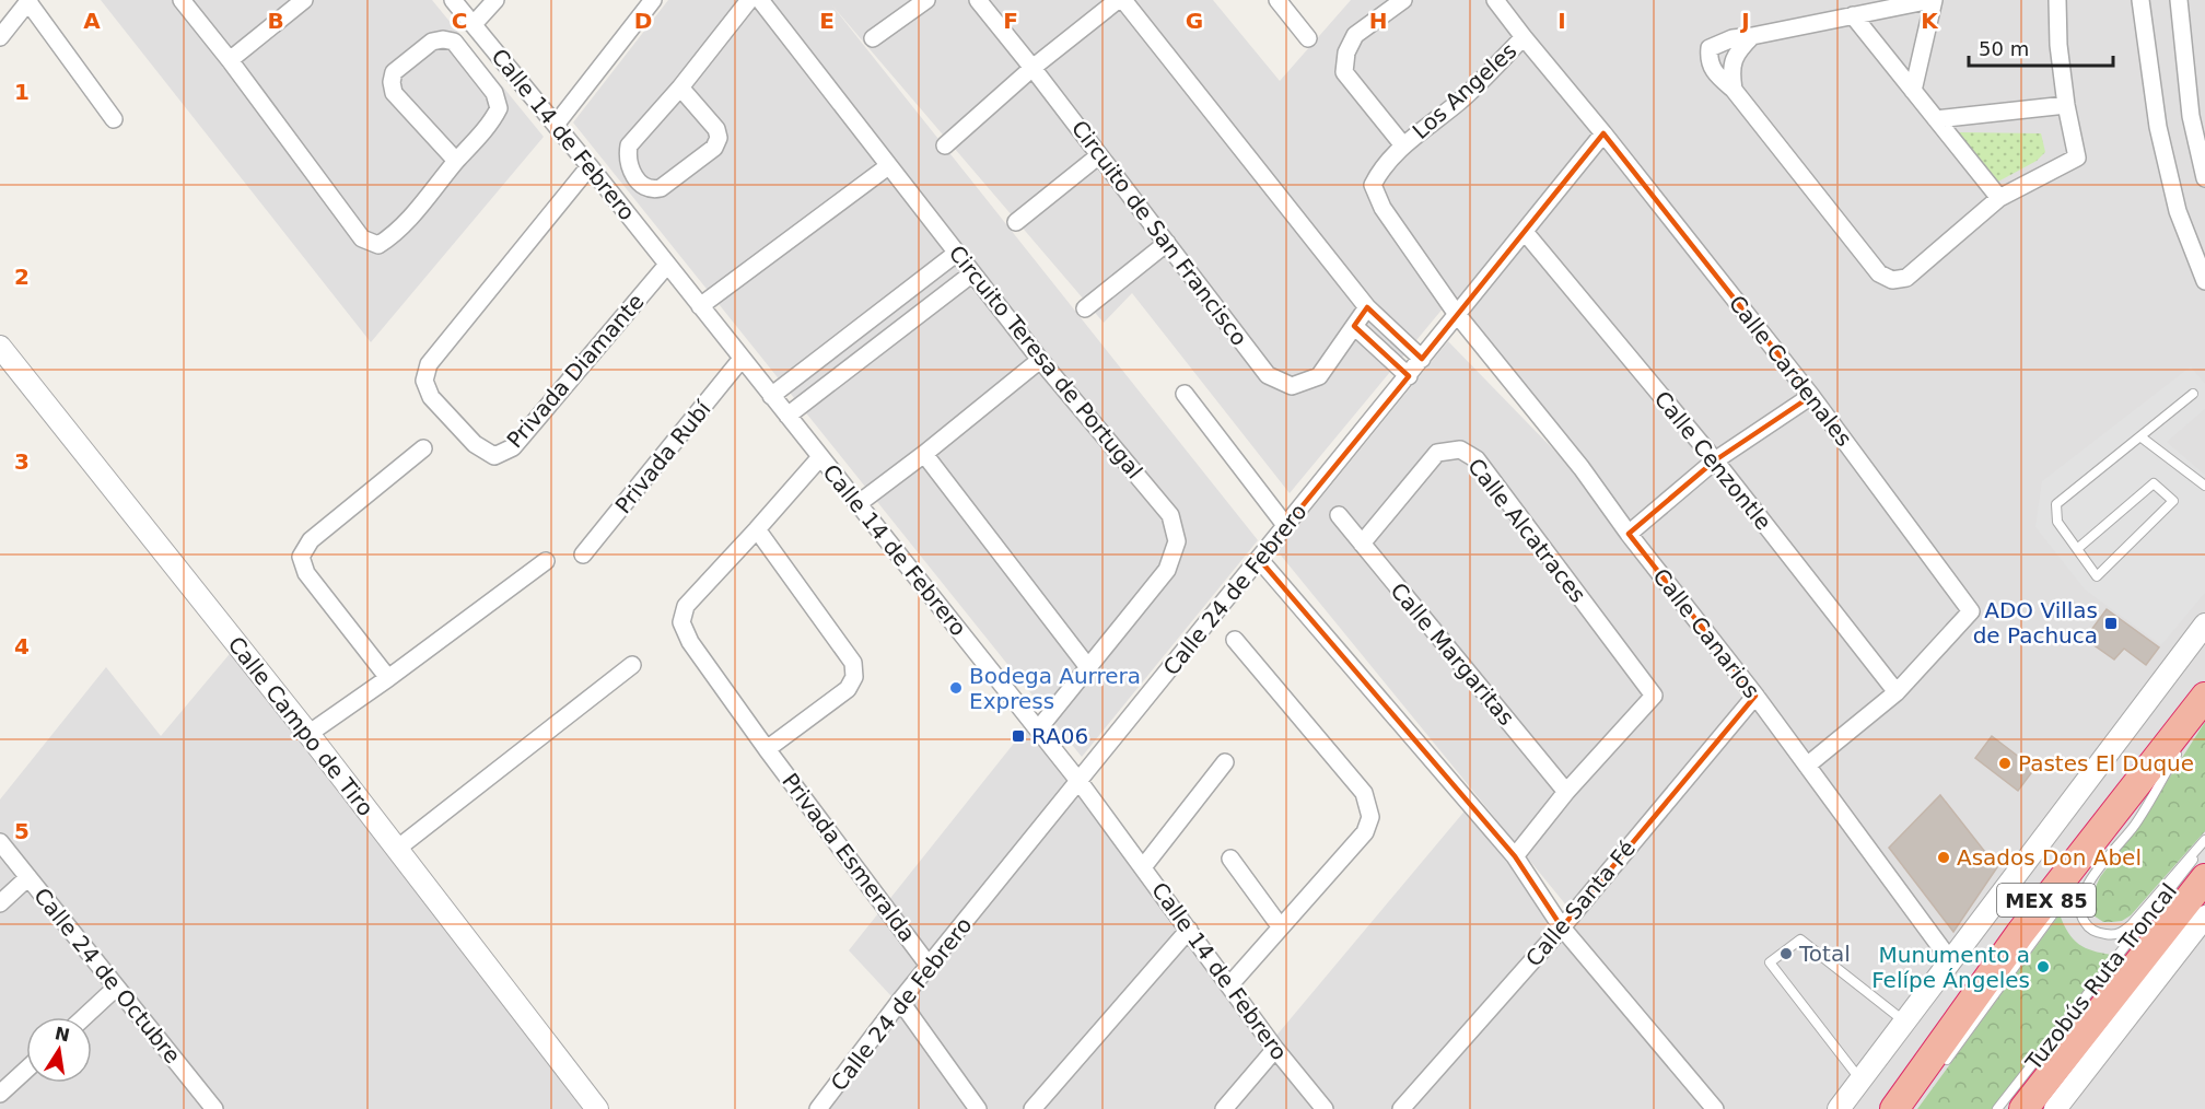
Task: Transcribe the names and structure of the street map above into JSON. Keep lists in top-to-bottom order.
{
  "streets": {
    "highway": ["MEX 85"],
    "street": [
      "Los Angeles",
      "Calle 14 de Febrero",
      "Circuito de San Francisco",
      "Circuito Teresa de Portugal",
      "Privada Diamante",
      "Calle Cardenales",
      "Privada Rubí",
      "Calle Cenzontle",
      "Calle Alcatraces",
      "Calle 24 de Febrero",
      "Calle Canarios",
      "Calle Margaritas",
      "Calle Campo de Tiro",
      "Privada Esmeralda",
      "Calle Santa Fé",
      "Calle 24 de Octubre"
    ],
    "lane": ["Tuzobús Ruta Troncal"]
  },
  "crossings": [
    ["Los Angeles", "Calle Cardenales"],
    ["Los Angeles", "Calle 24 de Febrero"],
    ["Los Angeles", "Calle Canarios"],
    ["Calle 14 de Febrero", "Circuito Teresa de Portugal"],
    ["Calle 14 de Febrero", "Privada Diamante"],
    ["Calle 14 de Febrero", "Privada Rubí"],
    ["Calle 14 de Febrero", "Calle 24 de Febrero"],
    ["Calle 14 de Febrero", "Privada Esmeralda"],
    ["Calle Cardenales", "Calle Cenzontle"],
    ["Calle Cardenales", "Calle 24 de Febrero"],
    ["Calle Cenzontle", "Calle 24 de Febrero"],
    ["Calle Alcatraces", "Calle Margaritas"],
    ["Calle 24 de Febrero", "Calle Canarios"],
    ["Calle 24 de Febrero", "Privada Esmeralda"],
    ["Calle Canarios", "Calle Santa Fé"]
  ],
  "places": {
    "transit": ["ADO Villas de Pachuca", "RA06"],
    "other": [
      "Bodega Aurrera Express",
      "Pastes El Duque",
      "Asados Don Abel",
      "Total",
      "Munumento a Felípe Ángeles"
    ]
  },
  "scale_bar": "50 m",
  "north": "top",
  "grid": {
    "columns": [
      "A",
      "B",
      "C",
      "D",
      "E",
      "F",
      "G",
      "H",
      "I",
      "J",
      "K"
    ],
    "rows": [
      "1",
      "2",
      "3",
      "4",
      "5"
    ]
  }
}
